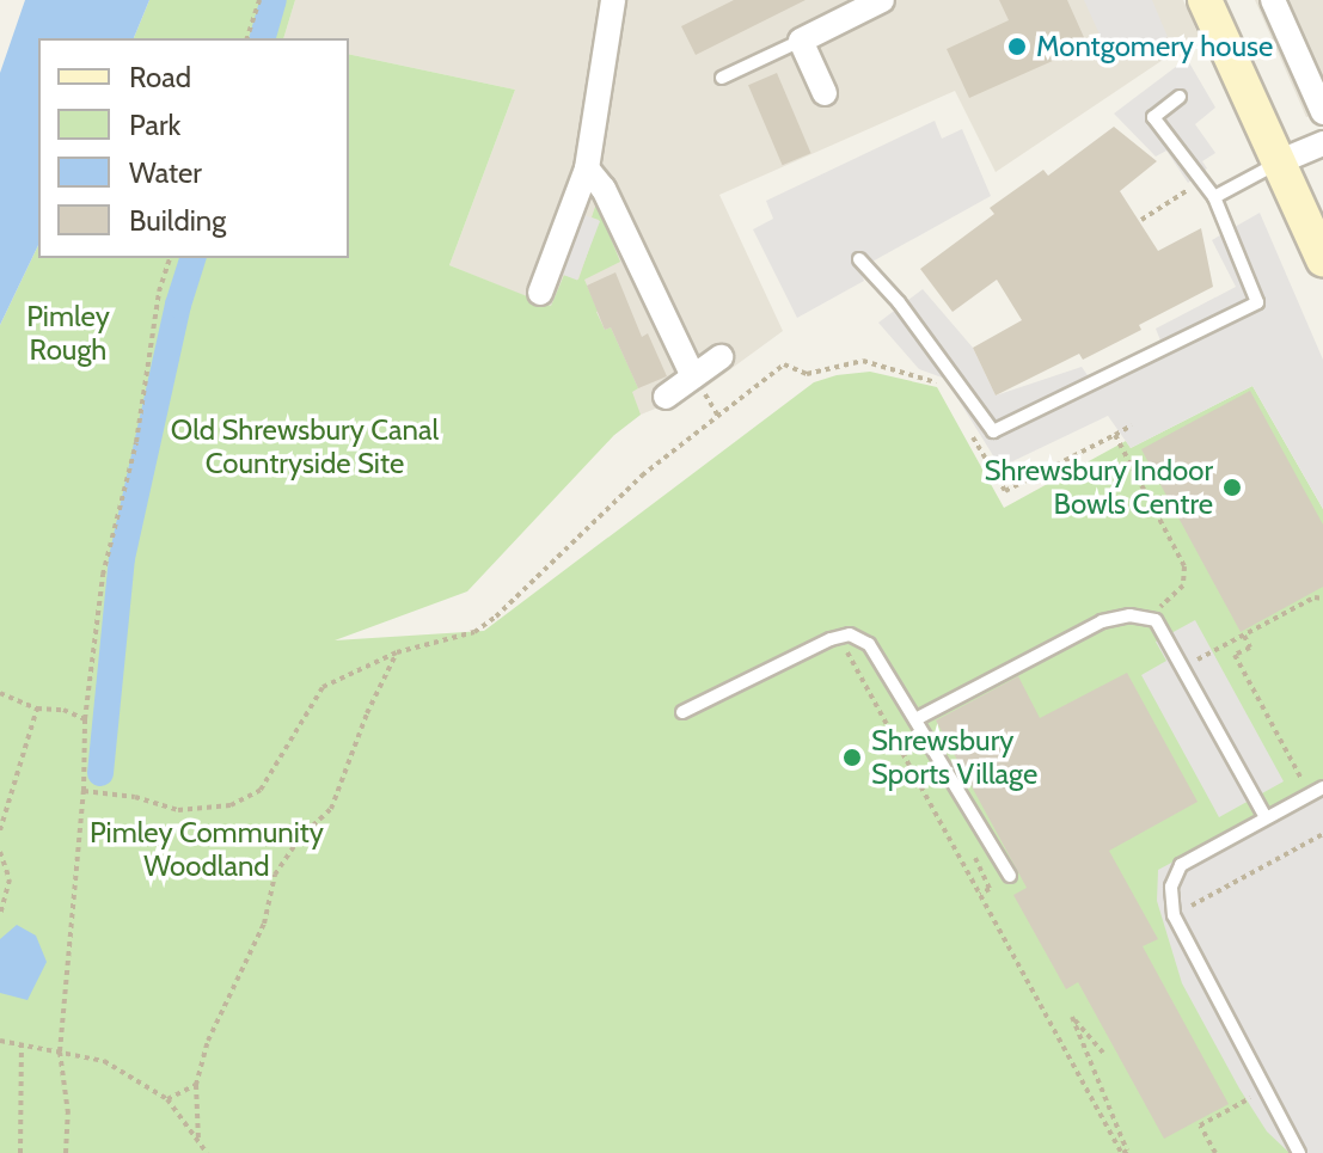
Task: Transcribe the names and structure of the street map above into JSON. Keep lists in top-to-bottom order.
{
  "parks": ["Pimley Rough", "Old Shrewsbury Canal Countryside Site", "Pimley Community Woodland"],
  "places": ["Montgomery house", "Shrewsbury Indoor Bowls Centre", "Shrewsbury Sports Village"],
  "legend": [
    "Road",
    "Park",
    "Water",
    "Building"
  ]
}
